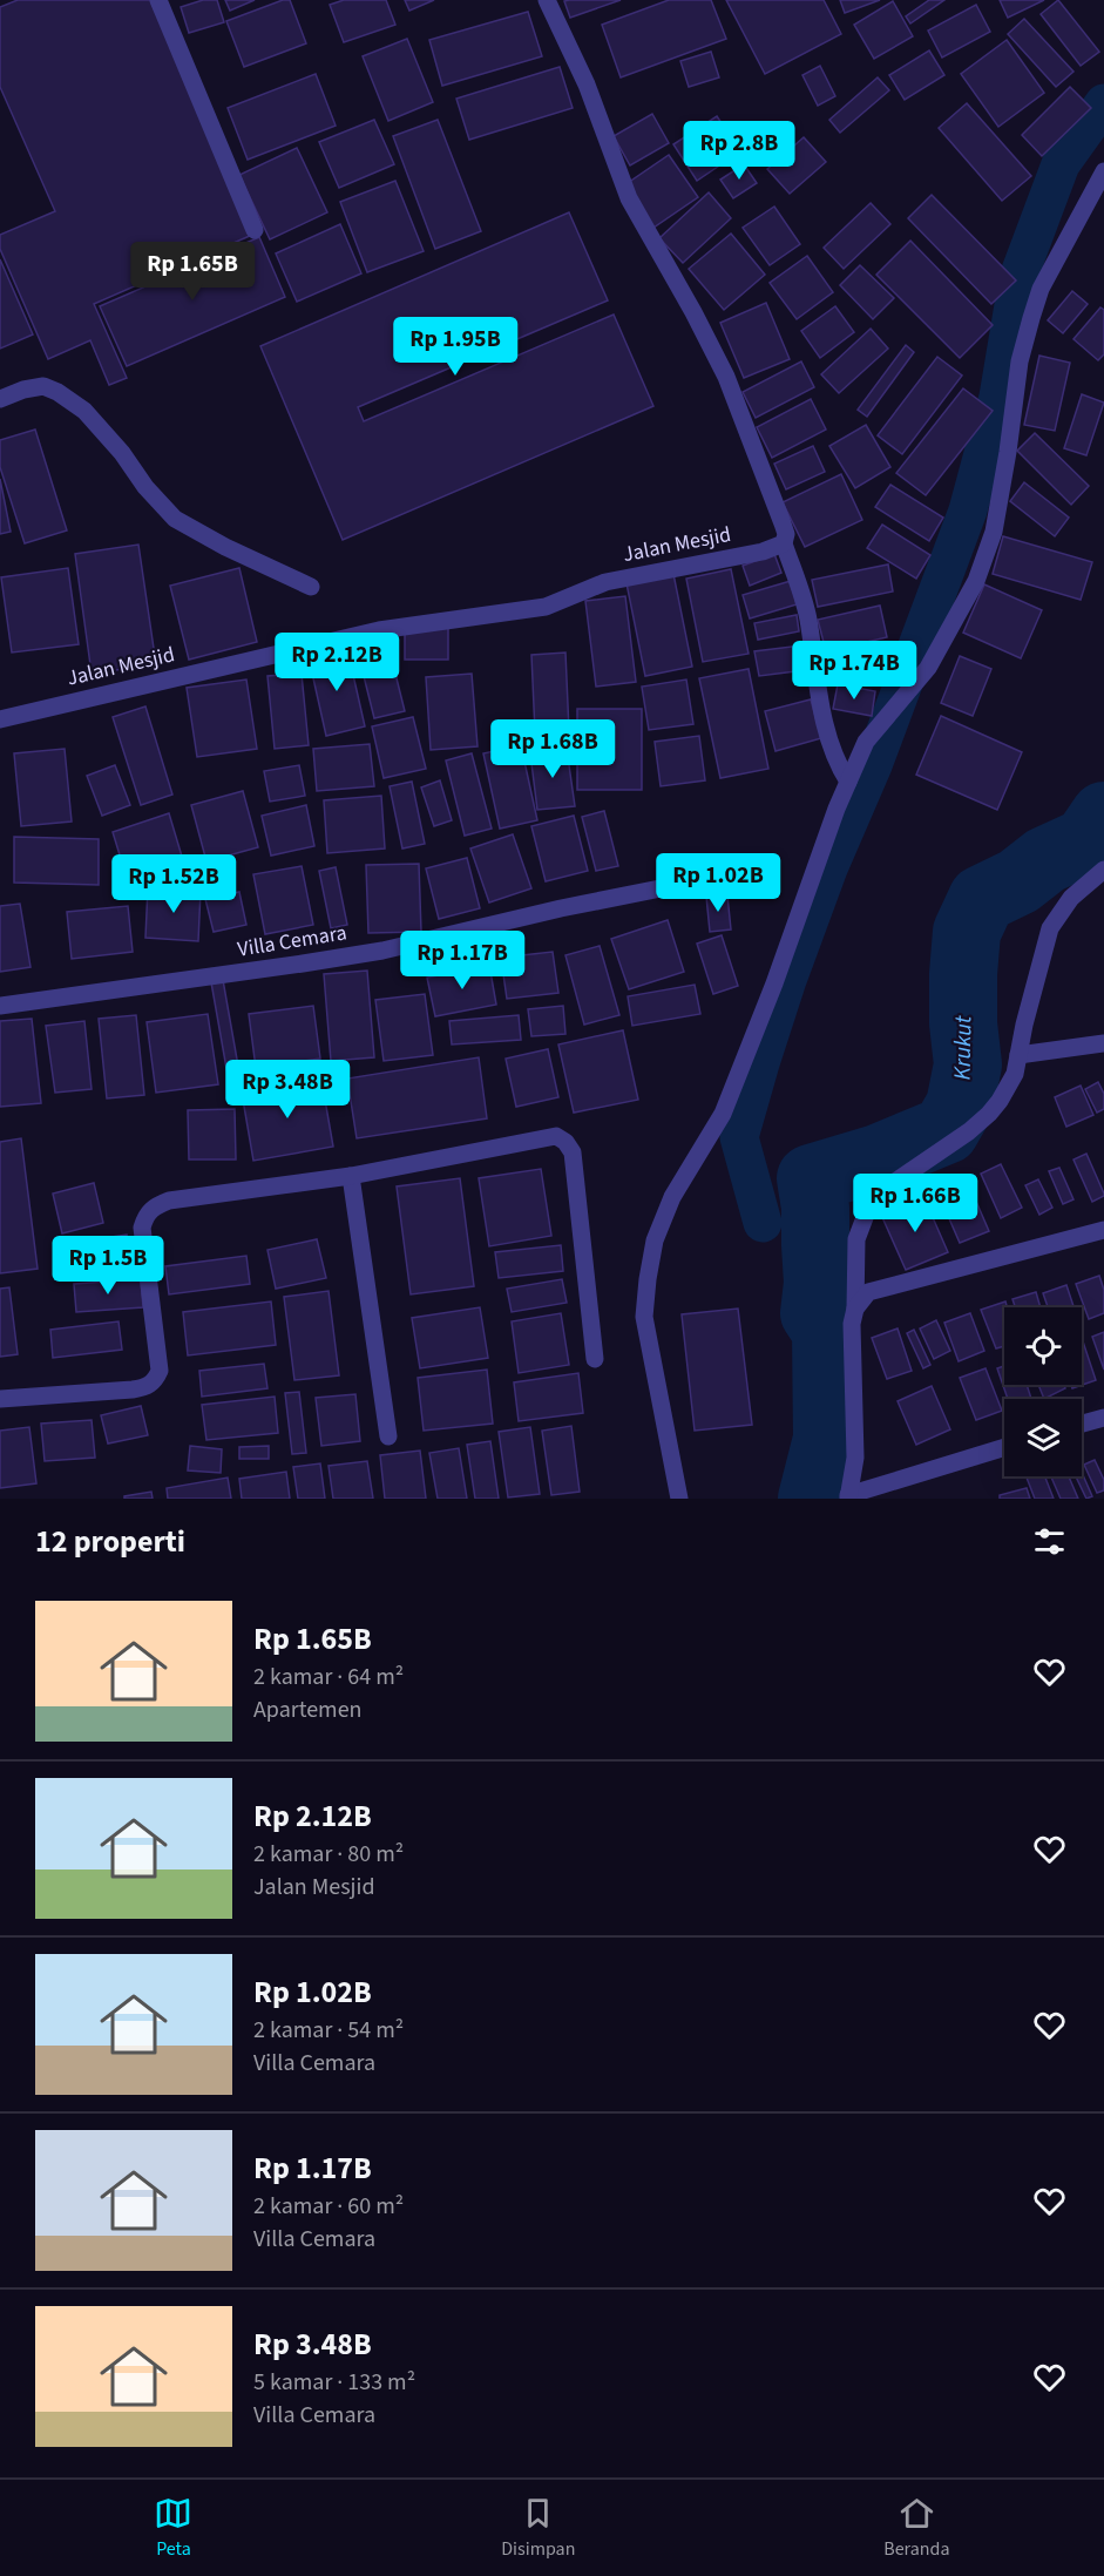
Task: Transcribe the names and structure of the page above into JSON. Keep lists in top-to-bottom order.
{
  "streets": {
    "street": ["Jalan Mesjid", "Villa Cemara"]
  },
  "water": ["Krukut"],
  "page": {
    "price": [
      "Rp 2.8B",
      "Rp 1.65B",
      "Rp 1.95B",
      "Rp 2.12B",
      "Rp 1.74B",
      "Rp 1.68B",
      "Rp 1.02B",
      "Rp 1.52B",
      "Rp 1.17B",
      "Rp 3.48B",
      "Rp 1.66B",
      "Rp 1.5B"
    ],
    "heading": "12 properti",
    "list": [
      {
        "name": "Rp 1.65B",
        "note": "2 kamar · 64 m² · Apartemen"
      },
      {
        "name": "Rp 2.12B",
        "note": "2 kamar · 80 m² · Jalan Mesjid"
      },
      {
        "name": "Rp 1.02B",
        "note": "2 kamar · 54 m² · Villa Cemara"
      },
      {
        "name": "Rp 1.17B",
        "note": "2 kamar · 60 m² · Villa Cemara"
      },
      {
        "name": "Rp 3.48B",
        "note": "5 kamar · 133 m² · Villa Cemara"
      }
    ],
    "tabs": ["Peta", "Disimpan", "Beranda"]
  }
}
